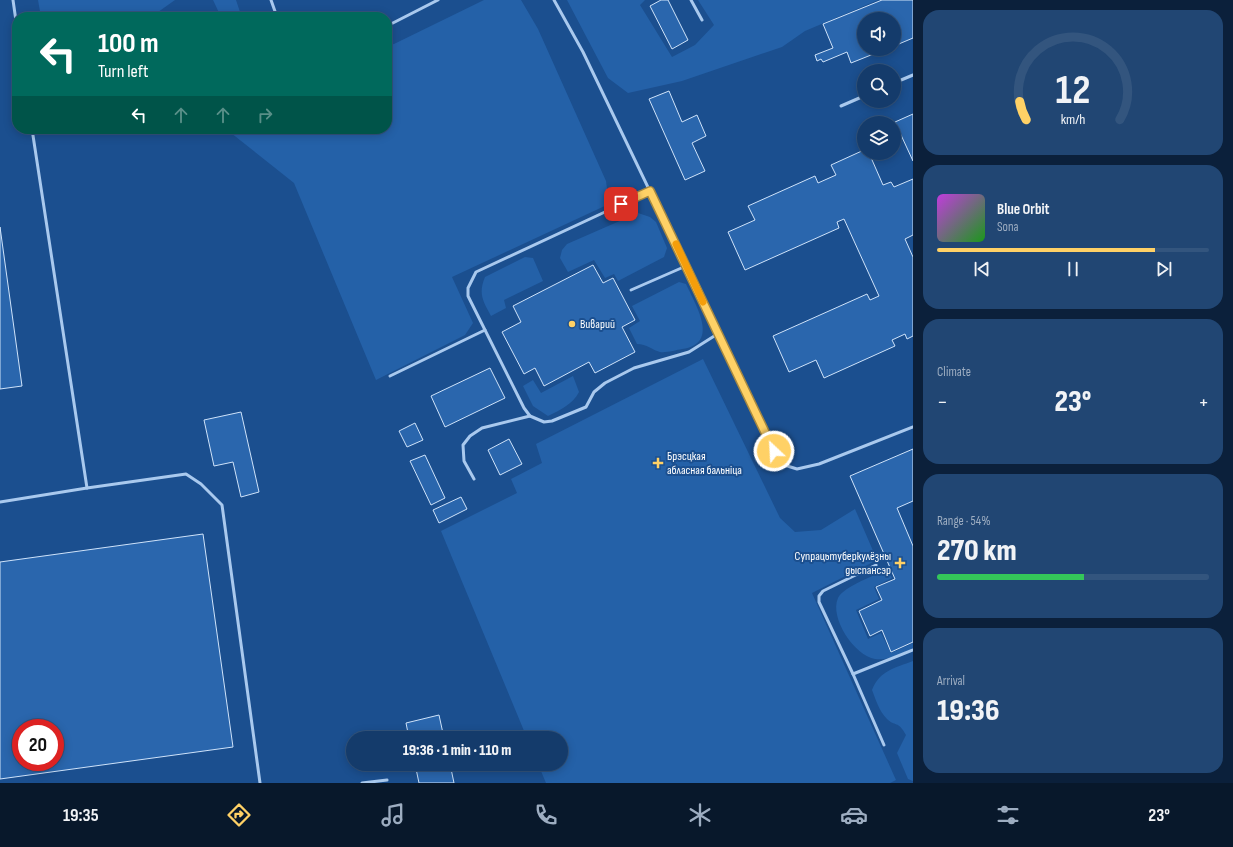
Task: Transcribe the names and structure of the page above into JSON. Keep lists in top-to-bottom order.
{
  "places": {
    "other": ["Виварий"],
    "health": ["Брэсцкая абласная бальніца", "Супрацьтуберкулёзны дыспансэр"]
  },
  "page": {
    "turn": ["100 m", "Turn left"],
    "song": ["Blue Orbit", "Sona"],
    "tile": [
      "Climate",
      ["Range · 54%", "270 km"],
      ["Arrival", "19:36"]
    ],
    "heat": ["−", "23°", "+"],
    "limit": "20",
    "trip": "19:36 · 1 min · 110 m",
    "tabs": ["19:35", "23°"],
    "gauge": ["12", "km/h"]
  }
}
